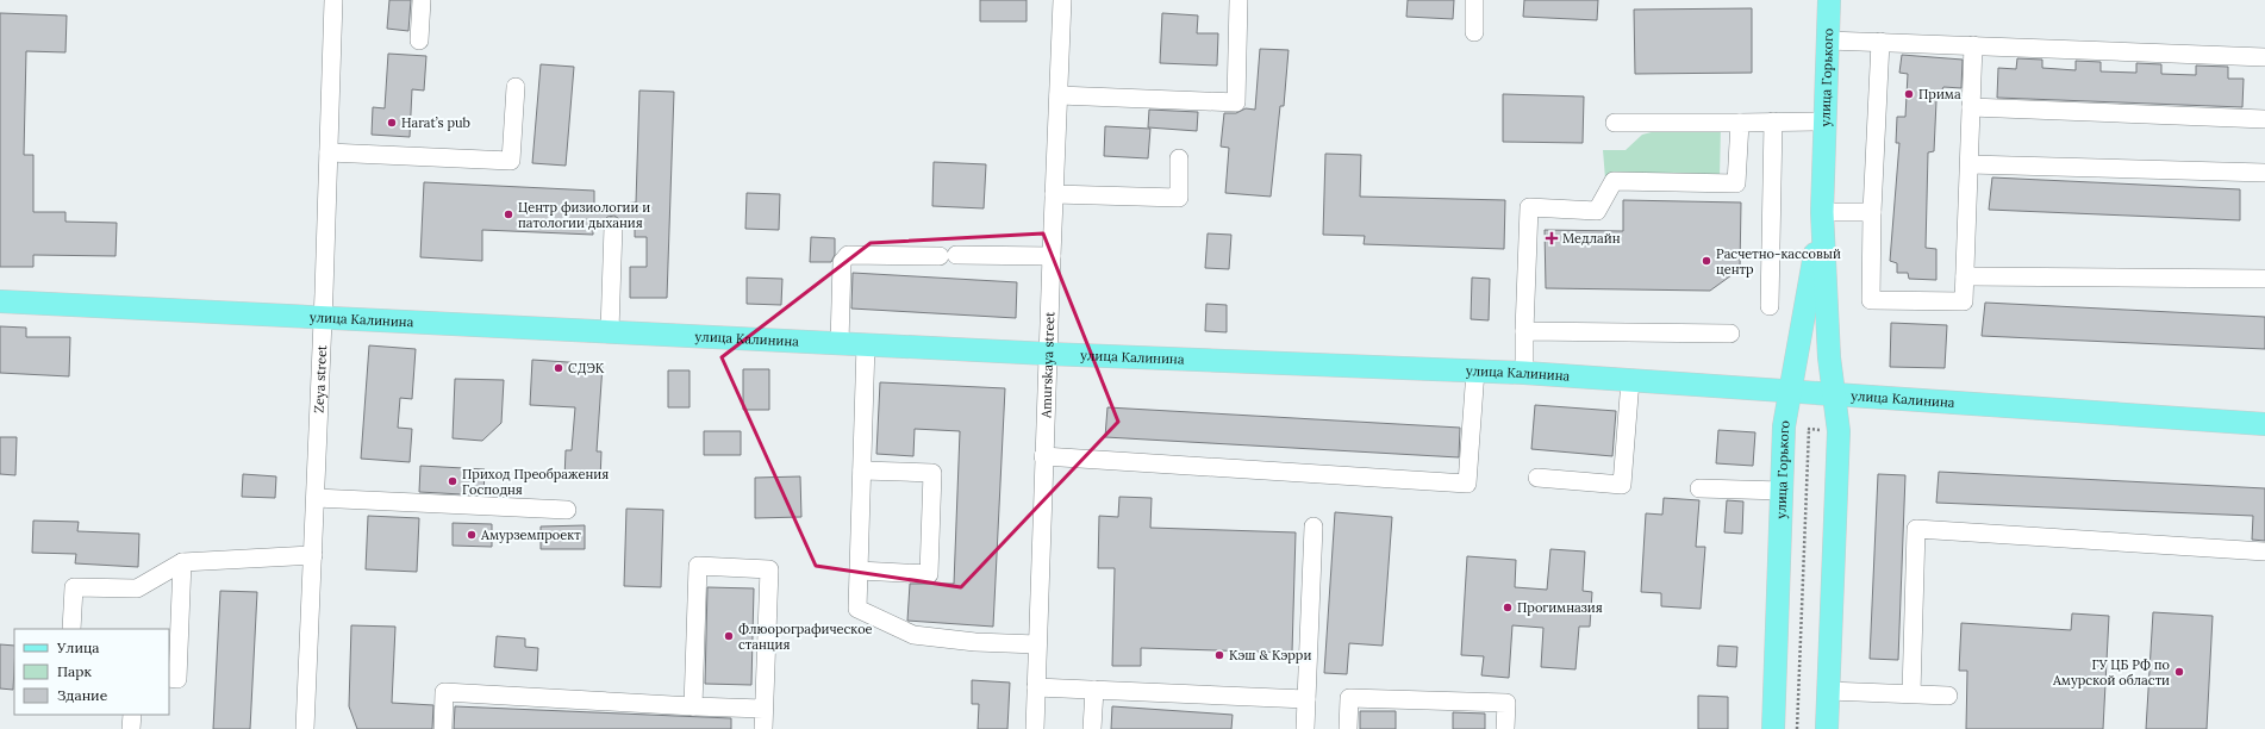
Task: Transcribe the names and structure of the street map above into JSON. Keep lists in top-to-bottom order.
{
  "streets": {
    "main road": ["улица Горького", "улица Калинина"],
    "street": ["Amurskaya street", "Zeya street"]
  },
  "crossings": [
    ["улица Горького", "улица Калинина"],
    ["улица Калинина", "Amurskaya street"],
    ["улица Калинина", "Zeya street"]
  ],
  "places": {
    "other": [
      "Прима",
      "Harat’s pub",
      "Центр физиологии и патологии дыхания",
      "Расчетно-кассовый центр",
      "СДЭК",
      "Приход Преображения Господня",
      "Амурземпроект",
      "Прогимназия",
      "Флюорографическое станция",
      "Кэш & Кэрри",
      "ГУ ЦБ РФ по Амурской области"
    ],
    "health": ["Медлайн"]
  },
  "legend": ["Улица", "Парк", "Здание"]
}
